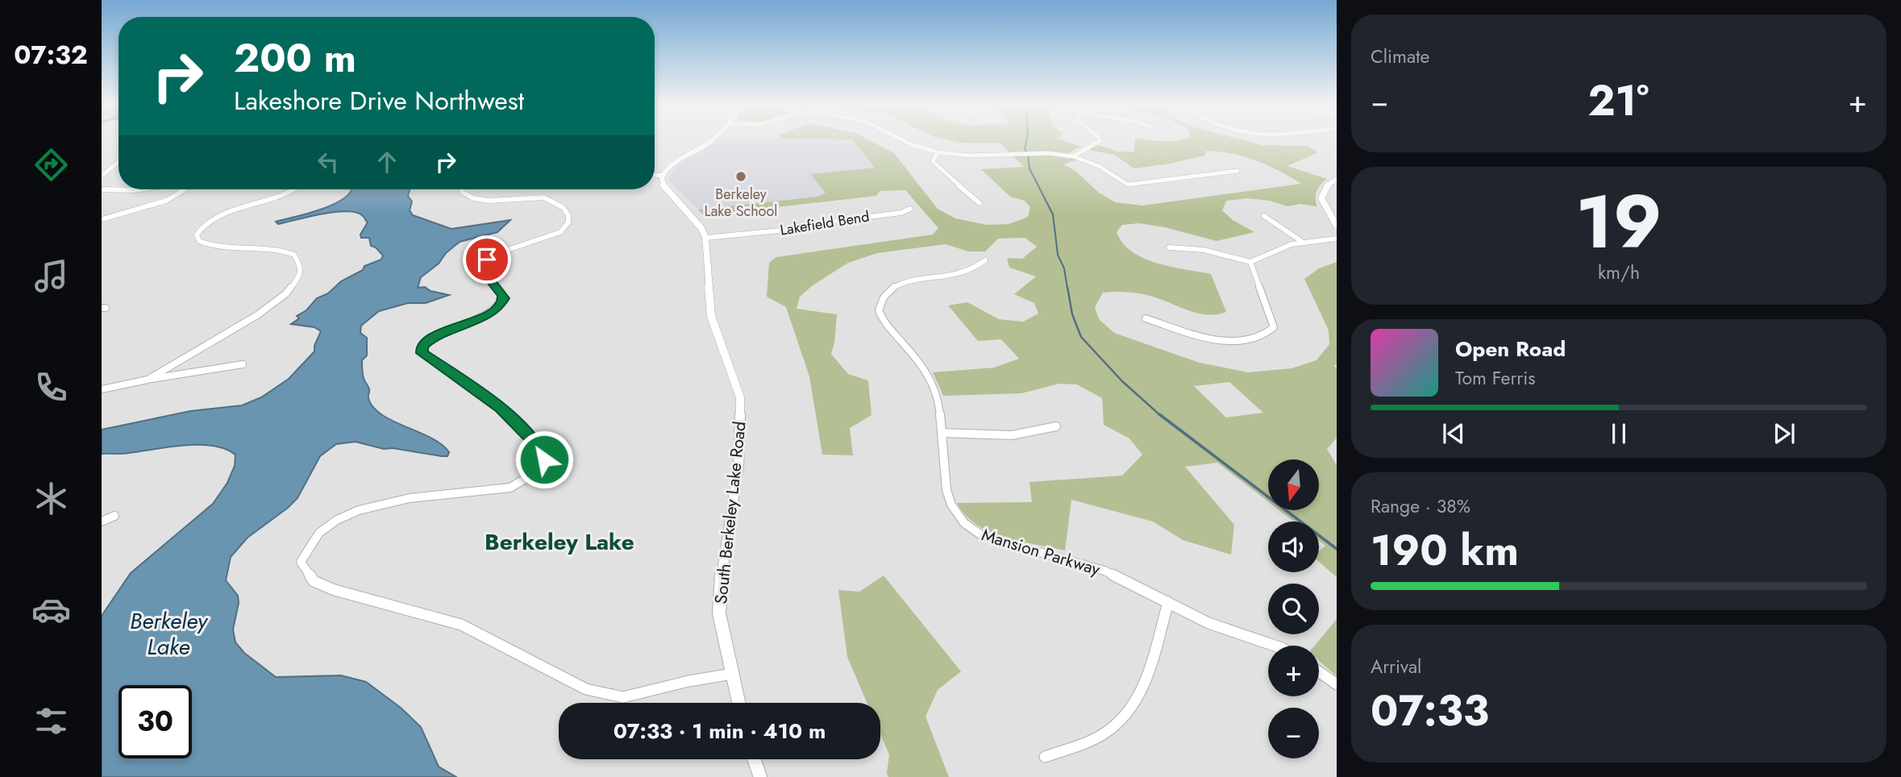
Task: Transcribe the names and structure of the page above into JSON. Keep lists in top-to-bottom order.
{
  "streets": {
    "street": ["Lakefield Bend", "South Berkeley Lake Road", "Mansion Parkway"]
  },
  "crossings": [
    ["Lakefield Bend", "South Berkeley Lake Road"]
  ],
  "districts": ["Berkeley Lake"],
  "water": ["Berkeley Lake"],
  "places": ["Berkeley Lake School"],
  "north": "bottom",
  "page": {
    "tabs": "07:32",
    "tile": [
      "Climate",
      ["19", "km/h"],
      ["Range · 38%", "190 km"],
      ["Arrival", "07:33"]
    ],
    "turn": ["200 m", "Lakeshore Drive Northwest"],
    "heat": ["−", "21°", "+"],
    "song": ["Open Road", "Tom Ferris"],
    "map_buttons": ["+", "−"],
    "limit": "30",
    "trip": "07:33 · 1 min · 410 m"
  }
}
